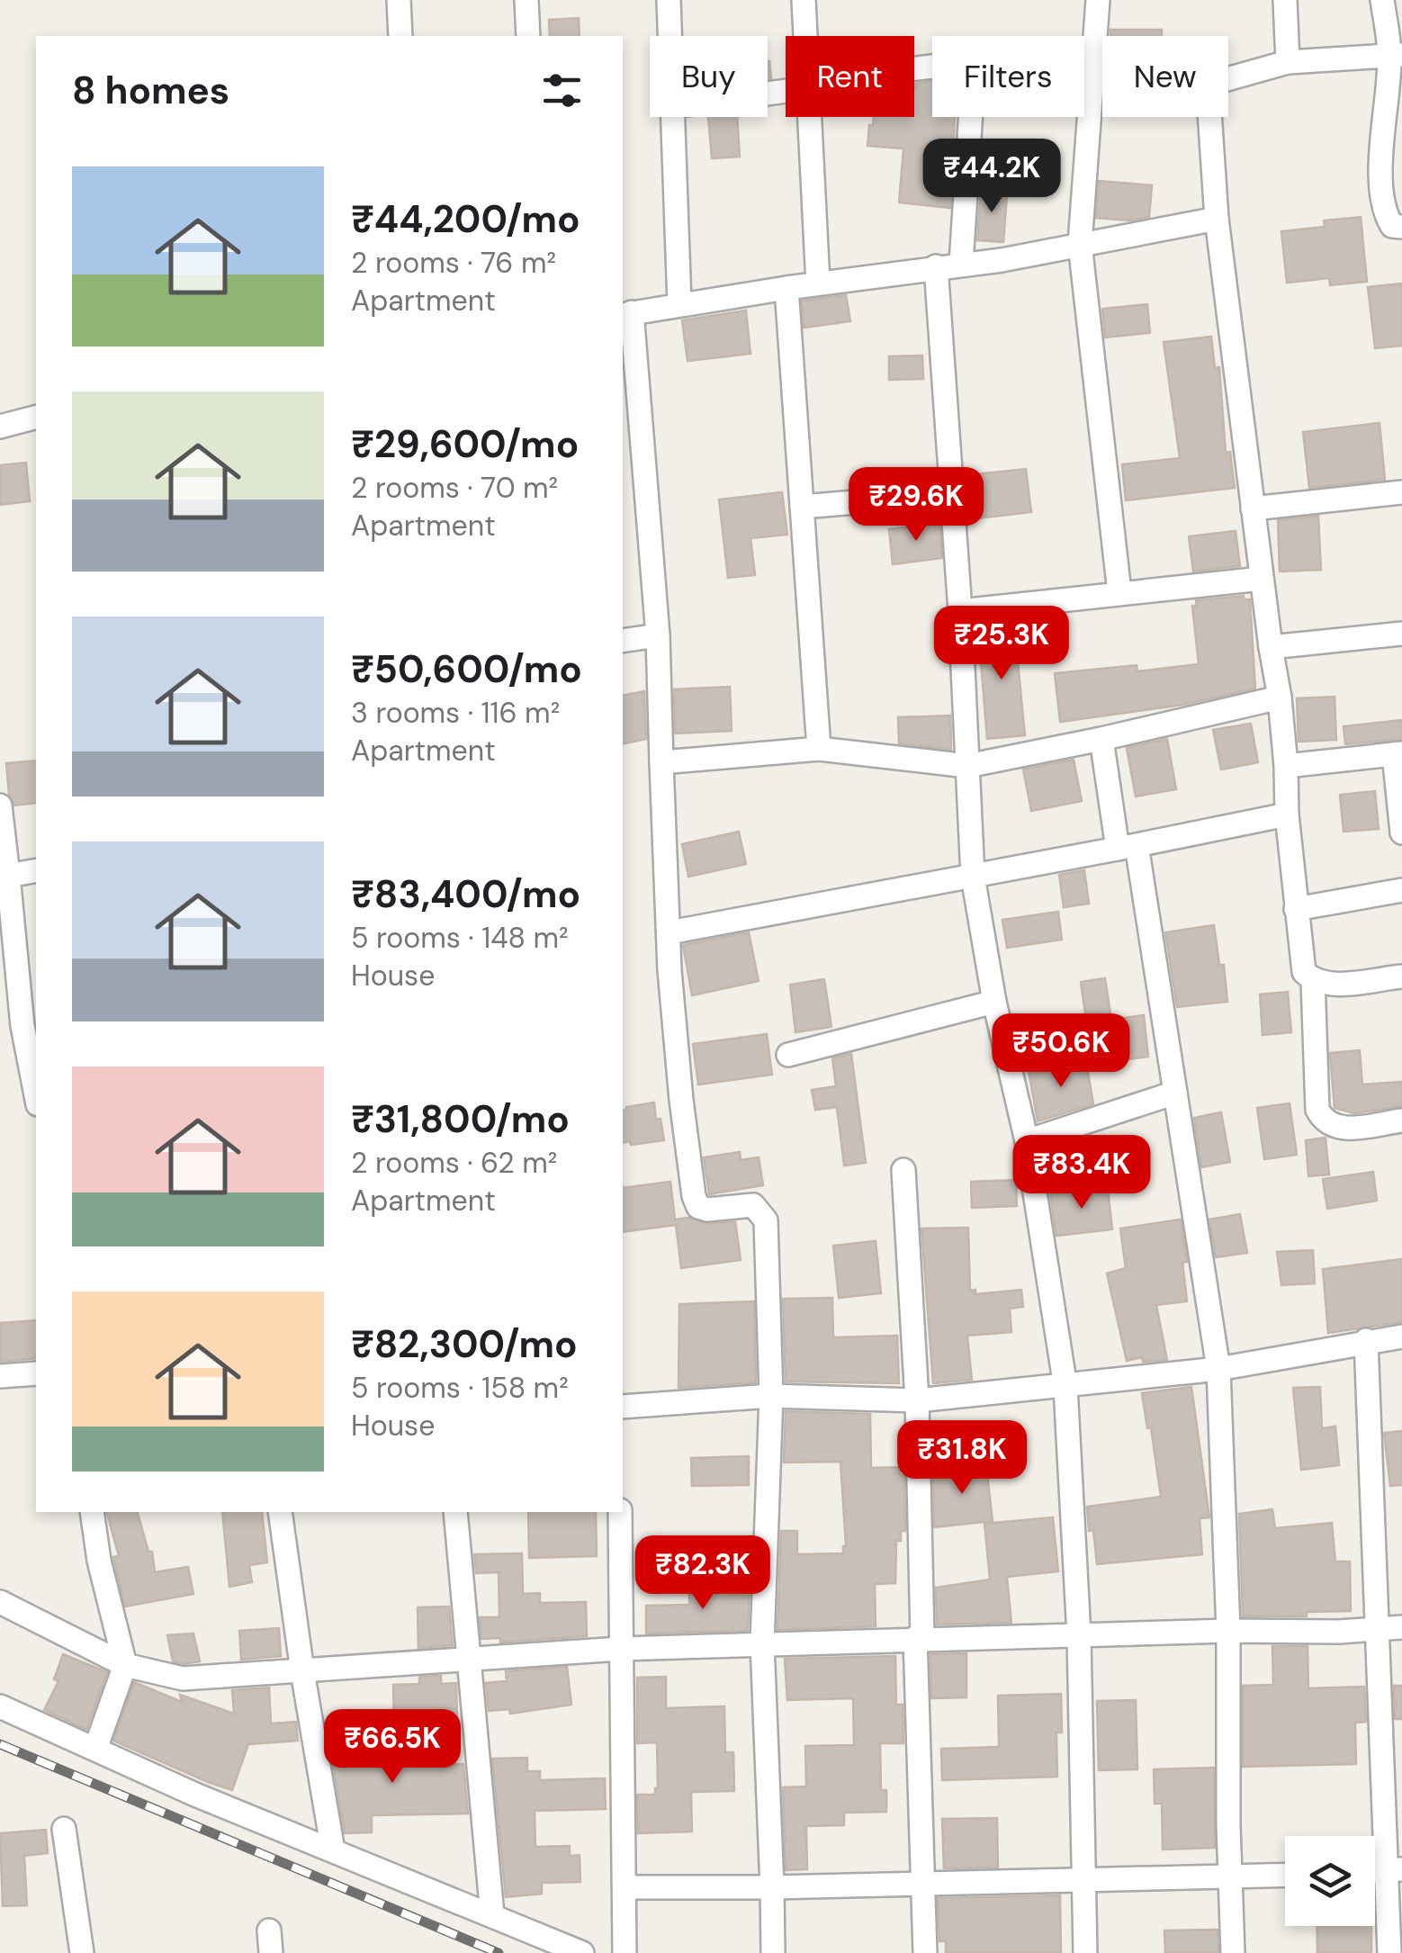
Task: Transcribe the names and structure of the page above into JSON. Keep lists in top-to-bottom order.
{
  "page": {
    "chip": [
      "Buy",
      "Rent",
      "Filters",
      "New"
    ],
    "heading": "8 homes",
    "price": [
      "₹44.2K",
      "₹29.6K",
      "₹25.3K",
      "₹50.6K",
      "₹83.4K",
      "₹31.8K",
      "₹82.3K",
      "₹66.5K"
    ],
    "list": [
      {
        "name": "₹44,200/mo",
        "note": "2 rooms · 76 m² · Apartment"
      },
      {
        "name": "₹29,600/mo",
        "note": "2 rooms · 70 m² · Apartment"
      },
      {
        "name": "₹50,600/mo",
        "note": "3 rooms · 116 m² · Apartment"
      },
      {
        "name": "₹83,400/mo",
        "note": "5 rooms · 148 m² · House"
      },
      {
        "name": "₹31,800/mo",
        "note": "2 rooms · 62 m² · Apartment"
      },
      {
        "name": "₹82,300/mo",
        "note": "5 rooms · 158 m² · House"
      }
    ]
  }
}
